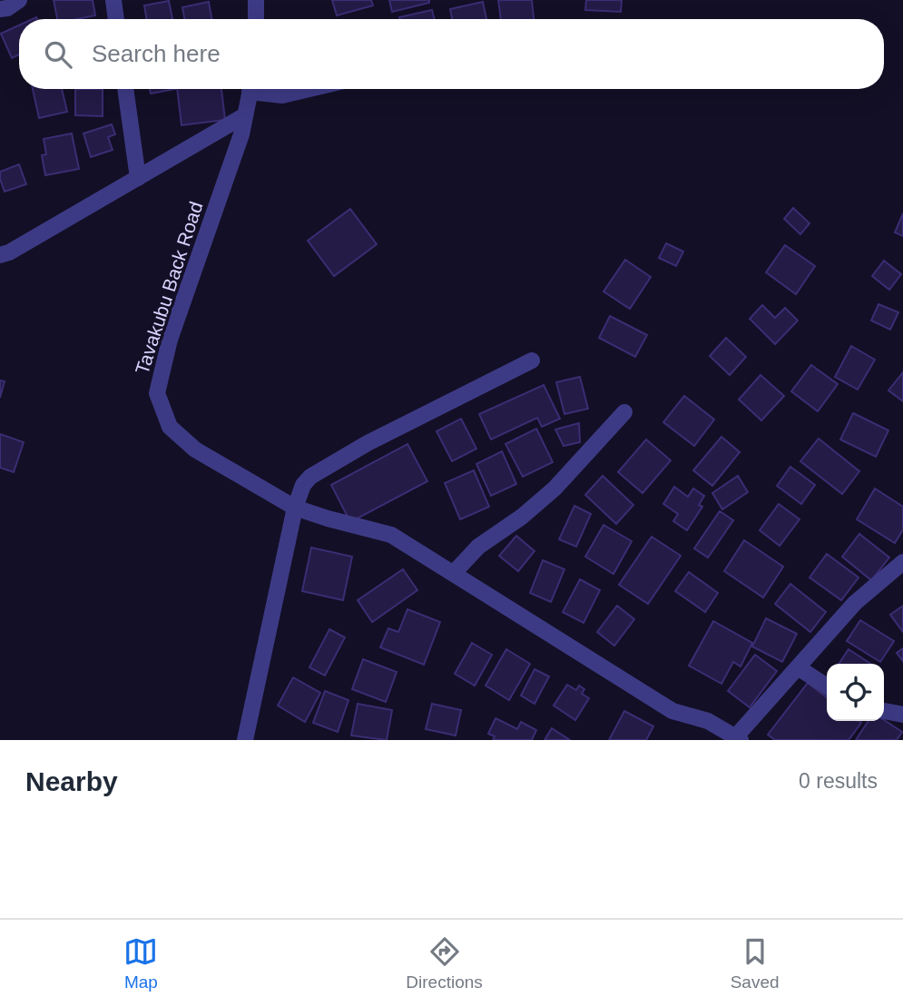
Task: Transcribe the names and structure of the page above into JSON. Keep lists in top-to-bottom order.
{
  "streets": {
    "street": ["Tavakubu Back Road"]
  },
  "page": {
    "search": "Search here",
    "heading": ["Nearby", "0 results"],
    "nav": ["Map", "Directions", "Saved"]
  }
}
